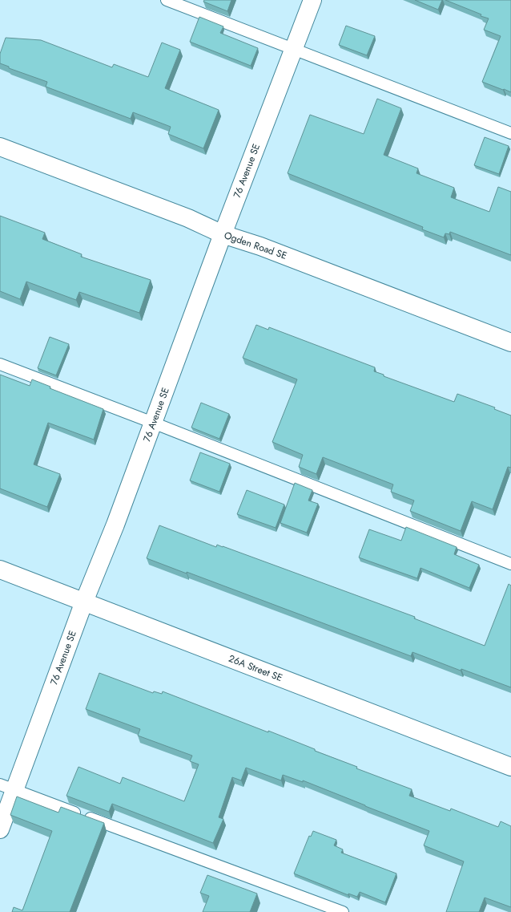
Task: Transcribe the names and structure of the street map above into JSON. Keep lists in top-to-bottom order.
{
  "streets": {
    "street": ["76 Avenue SE", "Ogden Road SE", "26A Street SE"]
  },
  "crossings": [
    ["76 Avenue SE", "Ogden Road SE"],
    ["76 Avenue SE", "26A Street SE"]
  ]
}
